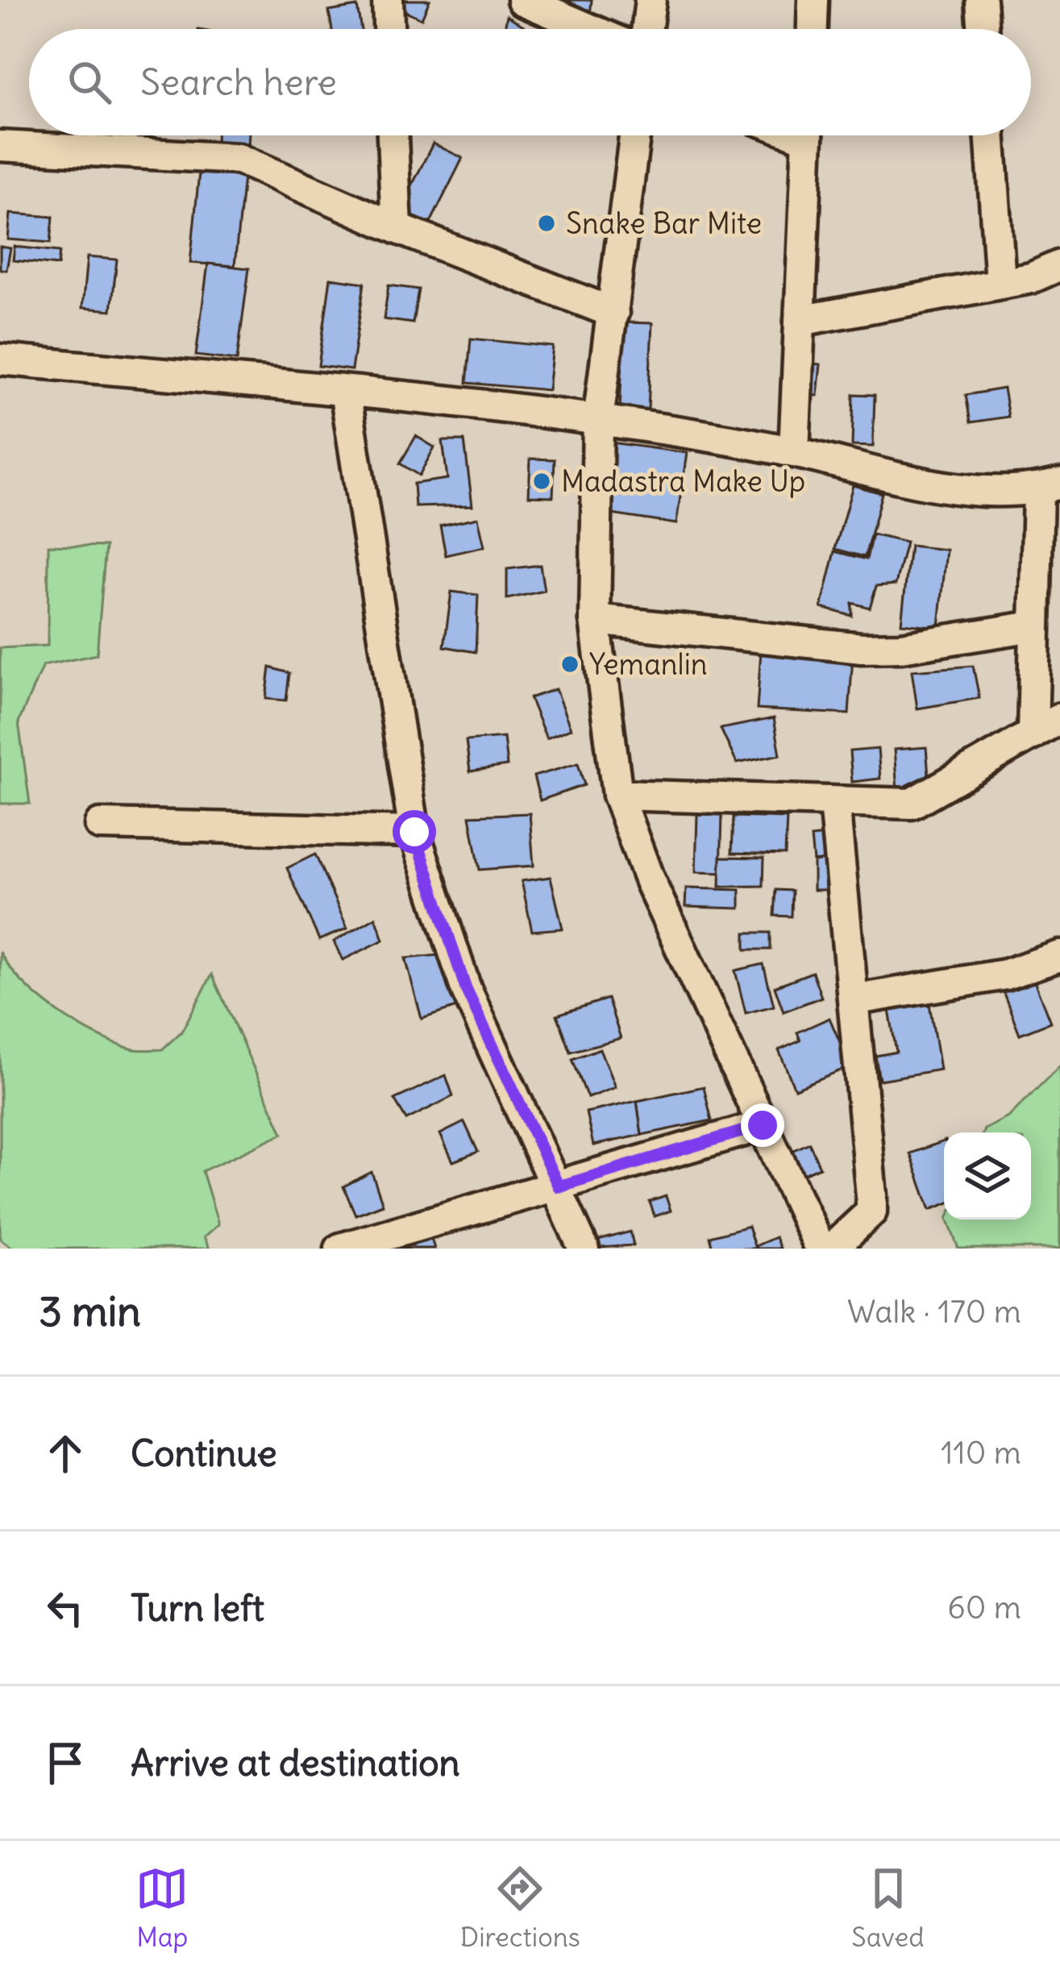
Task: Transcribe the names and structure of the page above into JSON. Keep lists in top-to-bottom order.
{
  "places": ["Snake Bar Mite", "Madastra Make Up", "Yemanlin"],
  "page": {
    "search": "Search here",
    "heading": ["3 min", "Walk · 170 m"],
    "list": [
      ["Continue", "110 m"],
      ["Turn left", "60 m"],
      "Arrive at destination"
    ],
    "nav": ["Map", "Directions", "Saved"]
  }
}
